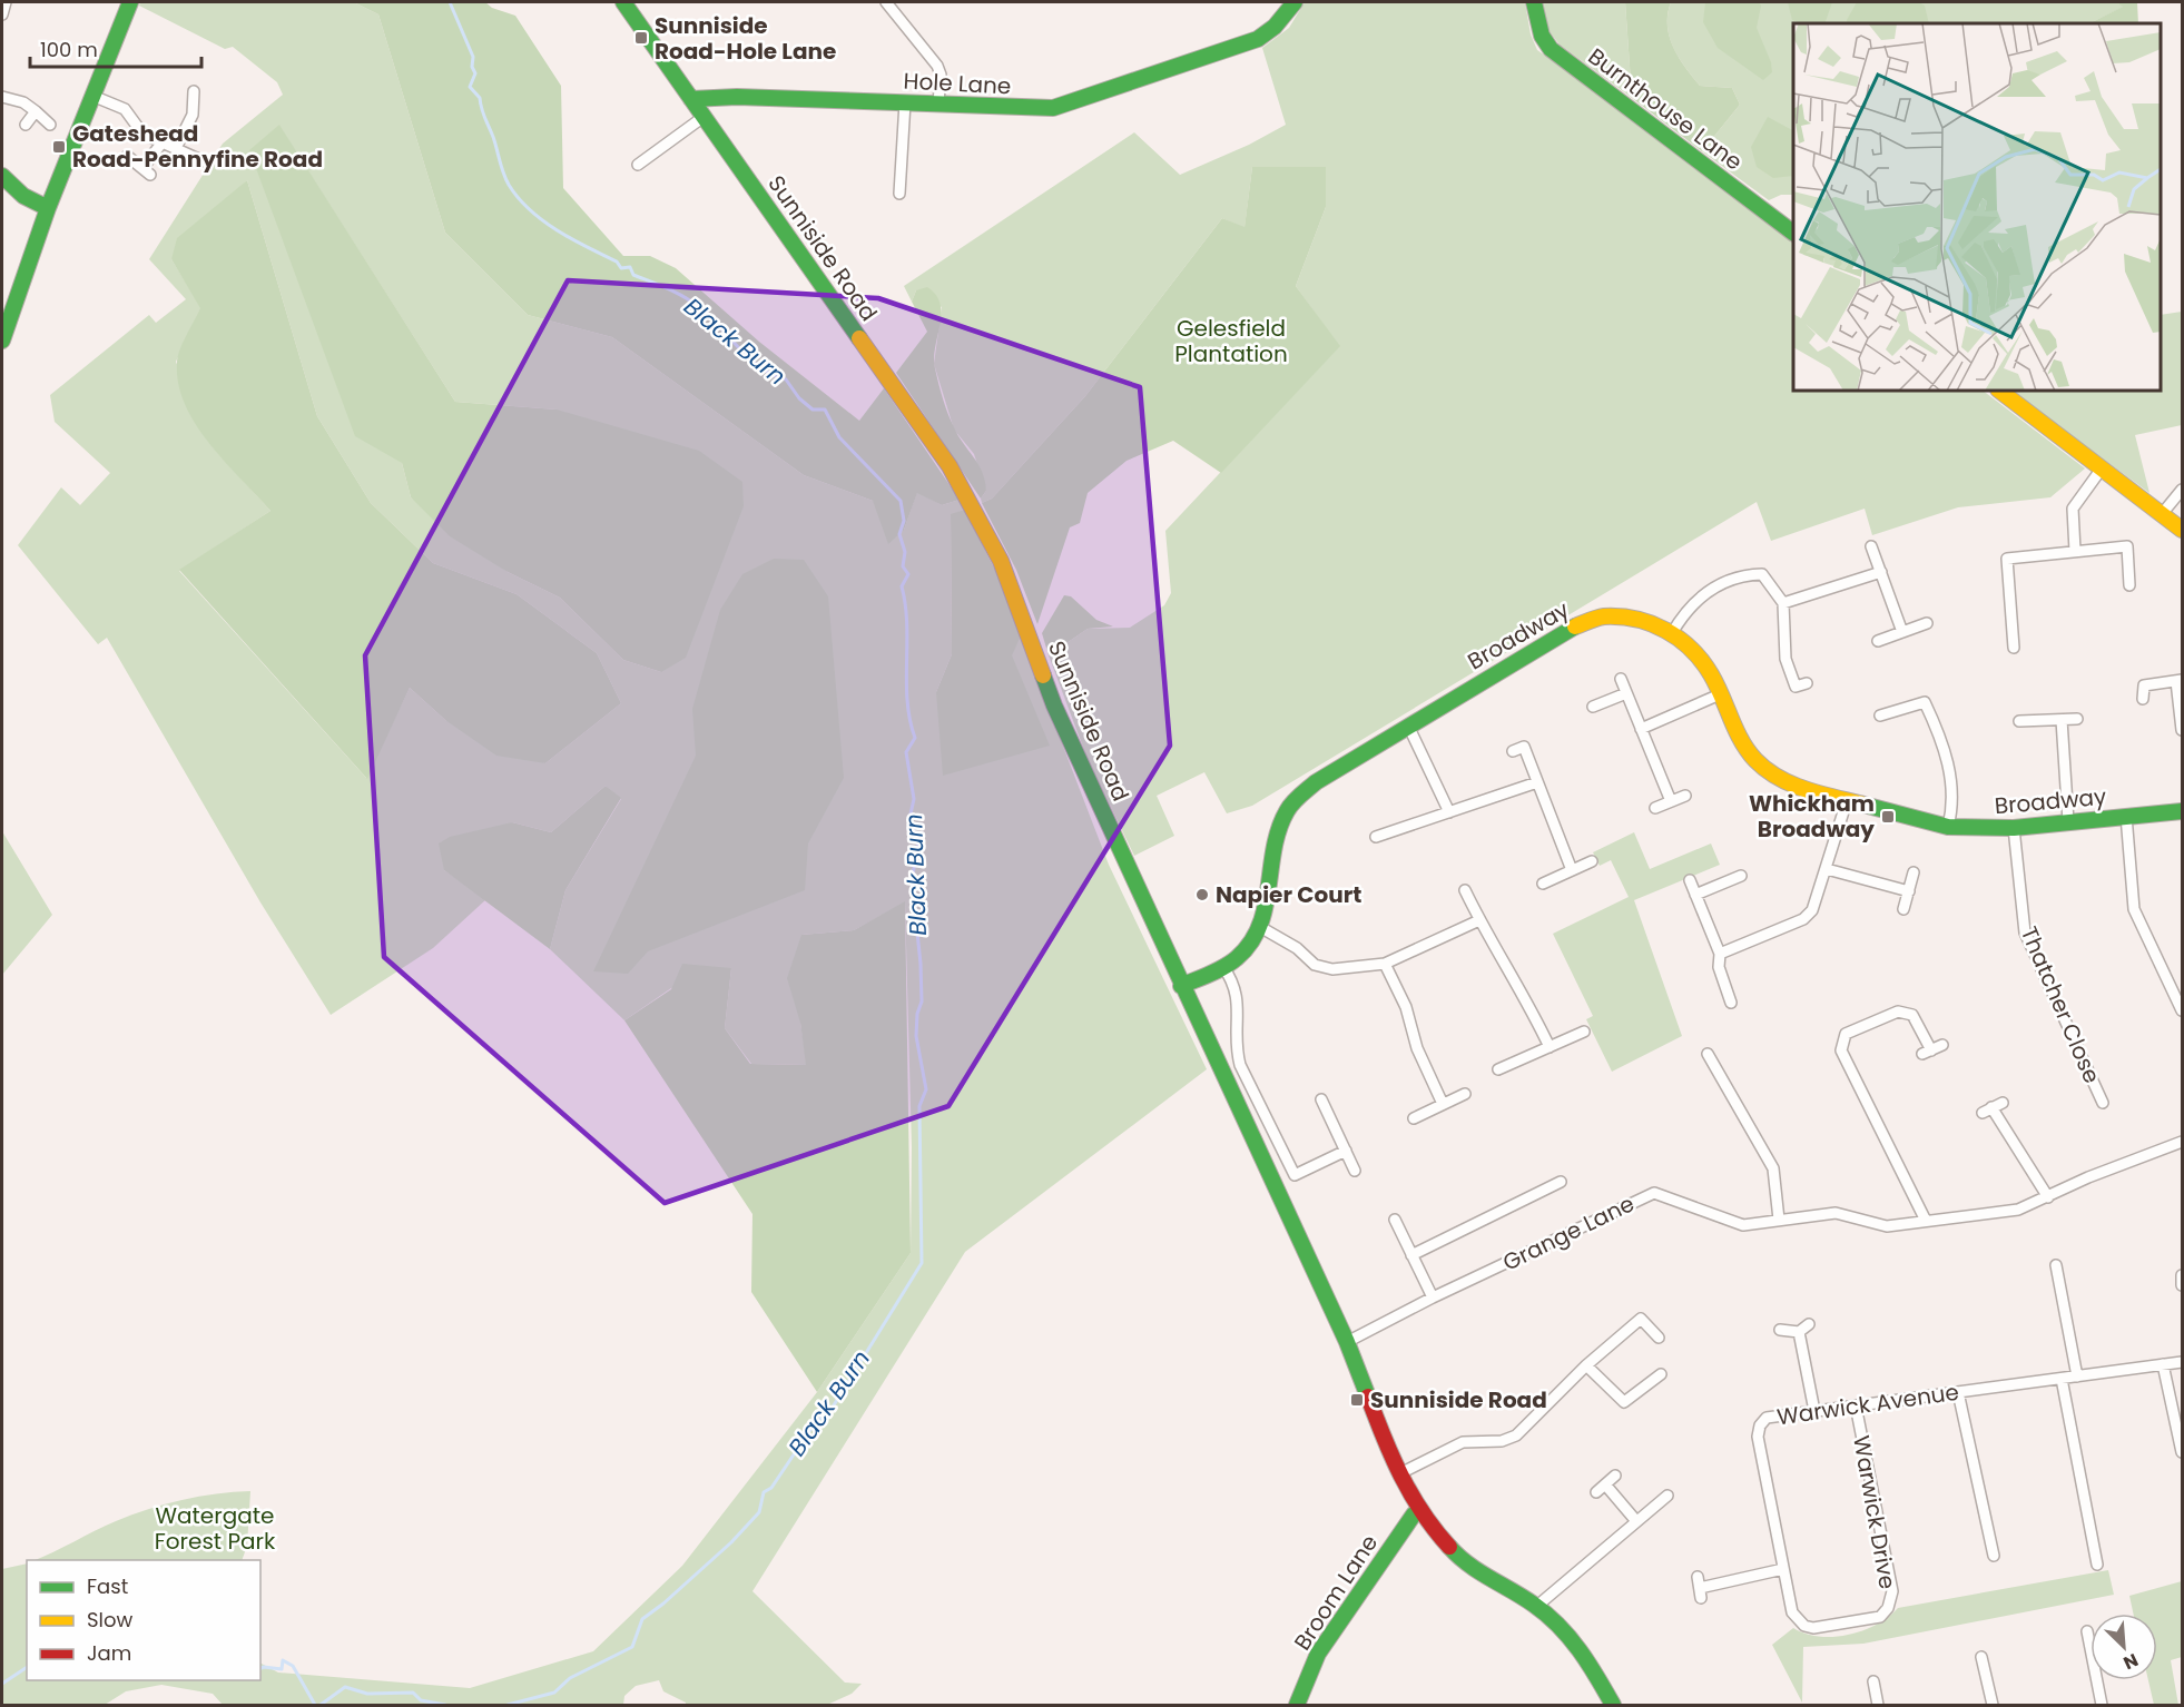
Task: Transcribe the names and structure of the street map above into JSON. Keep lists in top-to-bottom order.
{
  "streets": {
    "main road": [
      "Hole Lane",
      "Burnthouse Lane",
      "Sunniside Road",
      "Broadway",
      "Broom Lane"
    ],
    "street": [
      "Thatcher Close",
      "Grange Lane",
      "Warwick Avenue",
      "Warwick Drive"
    ]
  },
  "crossings": [
    ["Hole Lane", "Sunniside Road"],
    ["Sunniside Road", "Broadway"],
    ["Sunniside Road", "Grange Lane"],
    ["Sunniside Road", "Broom Lane"],
    ["Broadway", "Thatcher Close"],
    ["Warwick Avenue", "Warwick Drive"]
  ],
  "water": ["Black Burn"],
  "parks": ["Gelesfield Plantation", "Watergate Forest Park"],
  "places": {
    "transit": [
      "Sunniside Road-Hole Lane",
      "Gateshead Road-Pennyfine Road",
      "Whickham Broadway",
      "Sunniside Road"
    ],
    "other": ["Napier Court"]
  },
  "legend": ["Fast", "Slow", "Jam"],
  "scale_bar": "100 m",
  "north": "bottom right"
}
